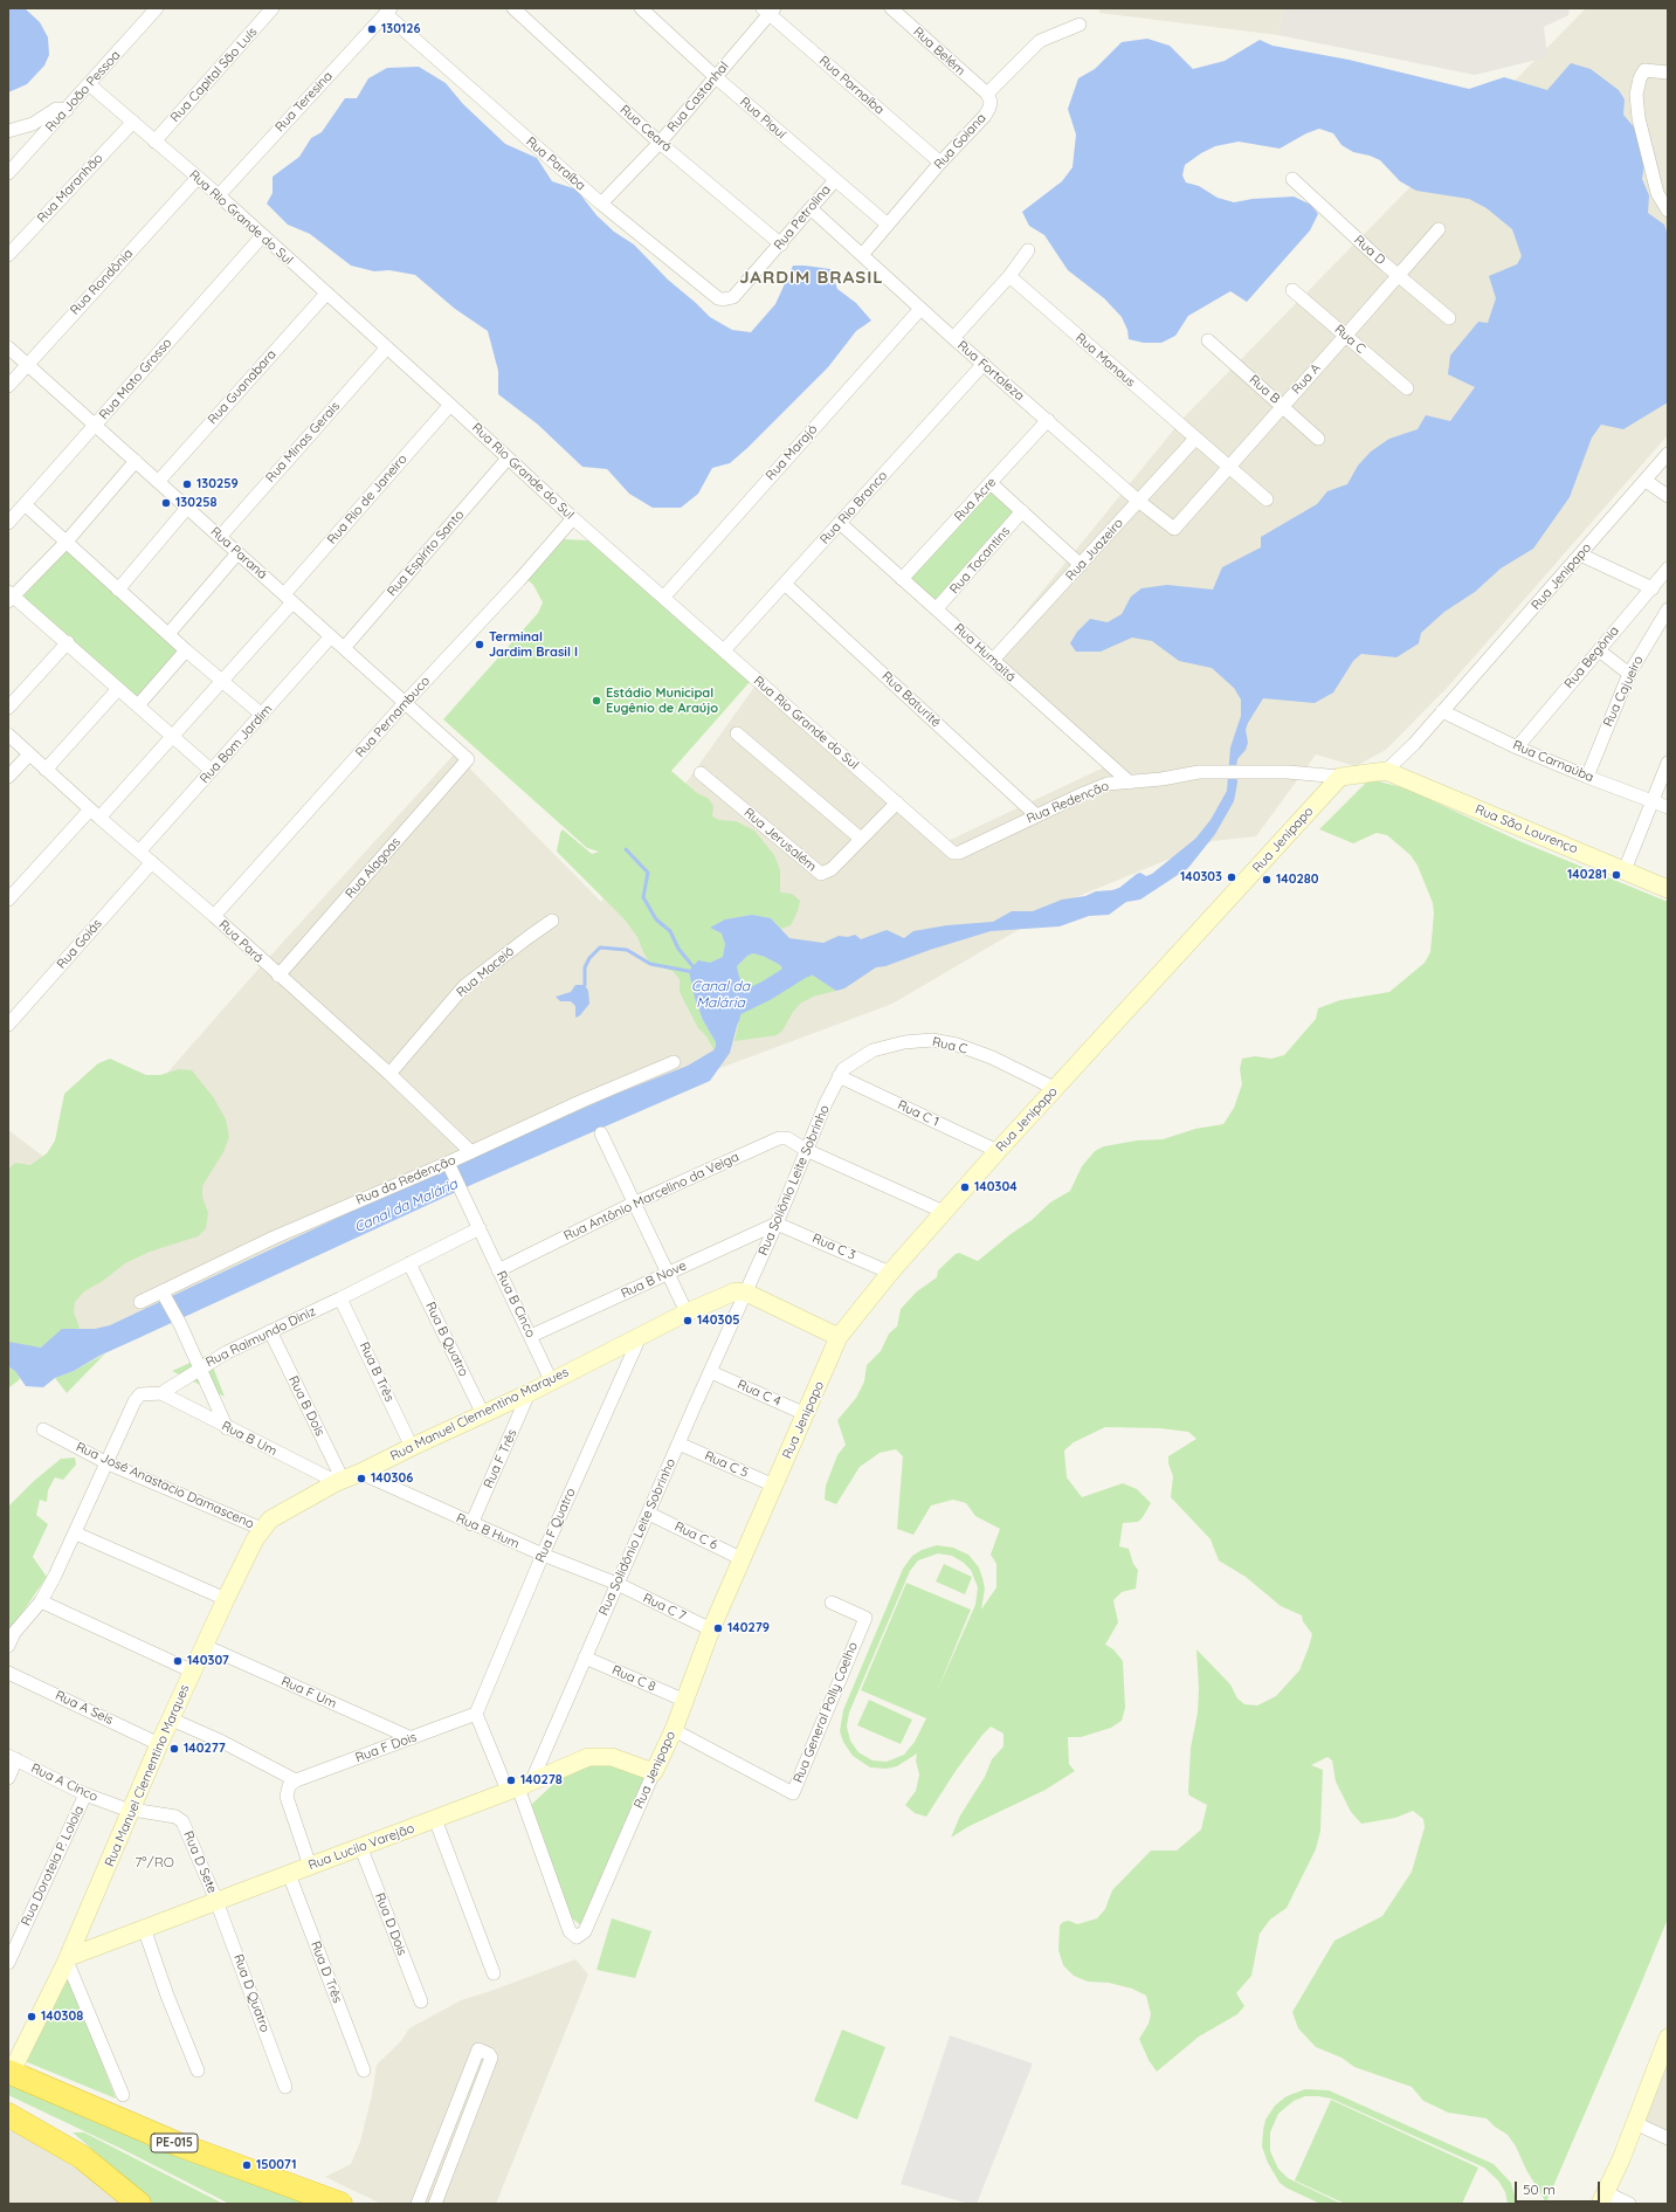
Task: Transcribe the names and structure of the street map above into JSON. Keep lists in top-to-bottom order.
{
  "streets": {
    "highway": ["PE-015"],
    "street": [
      "Rua Belém",
      "Rua Capital São Luís",
      "Rua Parnaíba",
      "Rua João Pessoa",
      "Rua Castanhal",
      "Rua Teresina",
      "Rua Piauí",
      "Rua Ceará",
      "Rua Goiana",
      "Rua Paraíba",
      "Rua Maranhão",
      "Rua Rio Grande do Sul",
      "Rua Petrolina",
      "Rua D",
      "Rua Rondônia",
      "Rua C",
      "Rua Manaus",
      "Rua Fortaleza",
      "Rua Mato Grosso",
      "Rua A",
      "Rua Guanabara",
      "Rua B",
      "Rua Minas Gerais",
      "Rua Marajó",
      "Rua Rio de Janeiro",
      "Rua Acre",
      "Rua Rio Branco",
      "Rua Juazeiro",
      "Rua Paraná",
      "Rua Espírito Santo",
      "Rua Tocantins",
      "Rua Jenipapo",
      "Rua Humaitá",
      "Rua Begônia",
      "Rua Cajueiro",
      "Rua Baturité",
      "Rua Pernambuco",
      "Rua Bom Jardim",
      "Rua Carnaúba",
      "Rua Redenção",
      "Rua São Lourenço",
      "Rua Jerusalém",
      "Rua Alagoas",
      "Rua Pará",
      "Rua Goiás",
      "Rua Maceió",
      "Rua C 1",
      "Rua da Redenção",
      "Rua Soliônio Leite Sobrinho",
      "Rua Antônio Marcelino da Veiga",
      "Rua C 3",
      "Rua B Nove",
      "Rua B Cinco",
      "Rua Raimundo Diniz",
      "Rua B Quatro",
      "Rua B Três",
      "Rua C 4",
      "Rua B Dois",
      "Rua Manuel Clementino Marques",
      "Rua B Um",
      "Rua F Três",
      "Rua C 5",
      "Rua José Anastacio Damasceno",
      "Rua F Quatro",
      "Rua B Hum",
      "Rua C 6",
      "Rua Solidônio Leite Sobrinho",
      "Rua C 7",
      "Rua C 8",
      "Rua F Um",
      "Rua A Seis",
      "Rua General Polly Coelho",
      "Rua F Dois",
      "Rua A Cinco",
      "Rua Lucilo Varejão",
      "Rua D Sete",
      "Rua Doroteia P. Loiola",
      "Rua D Dois",
      "Rua D Três",
      "Rua D Quatro"
    ]
  },
  "crossings": [
    ["Rua Belém", "Rua Goiana"],
    ["Rua Capital São Luís", "Rua Rio Grande do Sul"],
    ["Rua Parnaíba", "Rua Castanhal"],
    ["Rua Parnaíba", "Rua Goiana"],
    ["Rua João Pessoa", "Rua Rio Grande do Sul"],
    ["Rua Castanhal", "Rua Piauí"],
    ["Rua Castanhal", "Rua Ceará"],
    ["Rua Castanhal", "Rua Paraíba"],
    ["Rua Teresina", "Rua Paraíba"],
    ["Rua Teresina", "Rua Rio Grande do Sul"],
    ["Rua Piauí", "Rua Goiana"],
    ["Rua Piauí", "Rua Petrolina"],
    ["Rua Ceará", "Rua Petrolina"],
    ["Rua Goiana", "Rua Fortaleza"],
    ["Rua Paraíba", "Rua Petrolina"],
    ["Rua Maranhão", "Rua Rio Grande do Sul"],
    ["Rua Rio Grande do Sul", "Rua Rondônia"],
    ["Rua Rio Grande do Sul", "Rua Mato Grosso"],
    ["Rua Rio Grande do Sul", "Rua Guanabara"],
    ["Rua Rio Grande do Sul", "Rua Minas Gerais"],
    ["Rua Rio Grande do Sul", "Rua Marajó"],
    ["Rua Rio Grande do Sul", "Rua Rio de Janeiro"],
    ["Rua Rio Grande do Sul", "Rua Rio Branco"],
    ["Rua Rio Grande do Sul", "Rua Espírito Santo"],
    ["Rua Rio Grande do Sul", "Rua Pernambuco"],
    ["Rua Rio Grande do Sul", "Rua Redenção"],
    ["Rua Rio Grande do Sul", "Rua Jerusalém"],
    ["Rua Petrolina", "Rua Fortaleza"],
    ["Rua D", "Rua A"],
    ["Rua Rondônia", "Rua Paraná"],
    ["Rua C", "Rua A"],
    ["Rua C", "Rua Jenipapo"],
    ["Rua C", "Rua C 1"],
    ["Rua C", "Rua Soliônio Leite Sobrinho"],
    ["Rua Manaus", "Rua A"],
    ["Rua Manaus", "Rua Juazeiro"],
    ["Rua Fortaleza", "Rua A"],
    ["Rua Fortaleza", "Rua Marajó"],
    ["Rua Fortaleza", "Rua Acre"],
    ["Rua Fortaleza", "Rua Rio Branco"],
    ["Rua Fortaleza", "Rua Juazeiro"],
    ["Rua Mato Grosso", "Rua Paraná"],
    ["Rua A", "Rua B"],
    ["Rua Guanabara", "Rua Paraná"],
    ["Rua Minas Gerais", "Rua Paraná"],
    ["Rua Rio de Janeiro", "Rua Paraná"],
    ["Rua Rio de Janeiro", "Rua Pará"],
    ["Rua Acre", "Rua Humaitá"],
    ["Rua Rio Branco", "Rua Humaitá"],
    ["Rua Rio Branco", "Rua Baturité"],
    ["Rua Juazeiro", "Rua Humaitá"],
    ["Rua Paraná", "Rua Espírito Santo"],
    ["Rua Paraná", "Rua Pernambuco"],
    ["Rua Paraná", "Rua Bom Jardim"],
    ["Rua Paraná", "Rua Alagoas"],
    ["Rua Tocantins", "Rua Humaitá"],
    ["Rua Jenipapo", "Rua Carnaúba"],
    ["Rua Jenipapo", "Rua Redenção"],
    ["Rua Jenipapo", "Rua São Lourenço"],
    ["Rua Jenipapo", "Rua C 1"],
    ["Rua Jenipapo", "Rua Antônio Marcelino da Veiga"],
    ["Rua Jenipapo", "Rua C 3"],
    ["Rua Jenipapo", "Rua C 4"],
    ["Rua Jenipapo", "Rua C 5"],
    ["Rua Jenipapo", "Rua C 6"],
    ["Rua Jenipapo", "Rua Solidônio Leite Sobrinho"],
    ["Rua Jenipapo", "Rua C 7"],
    ["Rua Jenipapo", "Rua C 8"],
    ["Rua Jenipapo", "Rua General Polly Coelho"],
    ["Rua Jenipapo", "Rua Lucilo Varejão"],
    ["Rua Humaitá", "Rua Redenção"],
    ["Rua Begônia", "Rua Carnaúba"],
    ["Rua Cajueiro", "Rua Carnaúba"],
    ["Rua Baturité", "Rua Redenção"],
    ["Rua Pernambuco", "Rua Pará"],
    ["Rua Bom Jardim", "Rua Pará"],
    ["Rua Alagoas", "Rua Pará"],
    ["Rua Pará", "Rua Goiás"],
    ["Rua Pará", "Rua Maceió"],
    ["Rua Pará", "Rua da Redenção"],
    ["Rua C 1", "Rua Soliônio Leite Sobrinho"],
    ["Rua Soliônio Leite Sobrinho", "Rua Antônio Marcelino da Veiga"],
    ["Rua Soliônio Leite Sobrinho", "Rua C 3"],
    ["Rua Soliônio Leite Sobrinho", "Rua B Nove"],
    ["Rua Soliônio Leite Sobrinho", "Rua Manuel Clementino Marques"],
    ["Rua Soliônio Leite Sobrinho", "Rua Solidônio Leite Sobrinho"],
    ["Rua Antônio Marcelino da Veiga", "Rua B Cinco"],
    ["Rua C 3", "Rua B Nove"],
    ["Rua B Nove", "Rua B Cinco"],
    ["Rua B Cinco", "Rua Raimundo Diniz"],
    ["Rua B Cinco", "Rua Manuel Clementino Marques"],
    ["Rua Raimundo Diniz", "Rua B Quatro"],
    ["Rua Raimundo Diniz", "Rua B Três"],
    ["Rua Raimundo Diniz", "Rua B Dois"],
    ["Rua Raimundo Diniz", "Rua B Um"],
    ["Rua Raimundo Diniz", "Rua José Anastacio Damasceno"],
    ["Rua B Quatro", "Rua Manuel Clementino Marques"],
    ["Rua B Três", "Rua Manuel Clementino Marques"],
    ["Rua C 4", "Rua Solidônio Leite Sobrinho"],
    ["Rua B Dois", "Rua Manuel Clementino Marques"],
    ["Rua B Dois", "Rua B Um"],
    ["Rua Manuel Clementino Marques", "Rua B Um"],
    ["Rua Manuel Clementino Marques", "Rua F Três"],
    ["Rua Manuel Clementino Marques", "Rua José Anastacio Damasceno"],
    ["Rua Manuel Clementino Marques", "Rua F Quatro"],
    ["Rua Manuel Clementino Marques", "Rua B Hum"],
    ["Rua Manuel Clementino Marques", "Rua Solidônio Leite Sobrinho"],
    ["Rua Manuel Clementino Marques", "Rua F Um"],
    ["Rua Manuel Clementino Marques", "Rua A Seis"],
    ["Rua Manuel Clementino Marques", "Rua A Cinco"],
    ["Rua Manuel Clementino Marques", "Rua Lucilo Varejão"],
    ["Rua Manuel Clementino Marques", "Rua D Sete"],
    ["Rua Manuel Clementino Marques", "PE-015"],
    ["Rua F Três", "Rua B Hum"],
    ["Rua C 5", "Rua Solidônio Leite Sobrinho"],
    ["Rua F Quatro", "Rua B Hum"],
    ["Rua F Quatro", "Rua F Dois"],
    ["Rua B Hum", "Rua Solidônio Leite Sobrinho"],
    ["Rua B Hum", "Rua C 7"],
    ["Rua C 6", "Rua Solidônio Leite Sobrinho"],
    ["Rua Solidônio Leite Sobrinho", "Rua C 7"],
    ["Rua Solidônio Leite Sobrinho", "Rua C 8"],
    ["Rua Solidônio Leite Sobrinho", "Rua Lucilo Varejão"],
    ["Rua F Um", "Rua F Dois"],
    ["Rua A Cinco", "Rua D Sete"],
    ["Rua A Cinco", "Rua Doroteia P. Loiola"],
    ["Rua Lucilo Varejão", "Rua D Sete"],
    ["Rua Lucilo Varejão", "Rua D Dois"],
    ["Rua Lucilo Varejão", "Rua D Três"],
    ["Rua Lucilo Varejão", "Rua D Quatro"],
    ["Rua D Sete", "Rua D Quatro"]
  ],
  "districts": ["JARDIM BRASIL", "7º/RO"],
  "water": ["Canal da Malária"],
  "places": [
    "130126",
    "130259",
    "130258",
    "Terminal Jardim Brasil I",
    "Estádio Municipal Eugênio de Araújo",
    "140281",
    "140303",
    "140280",
    "140304",
    "140305",
    "140306",
    "140279",
    "140307",
    "140277",
    "140278",
    "140308",
    "150071"
  ],
  "scale_bar": "50 m"
}
